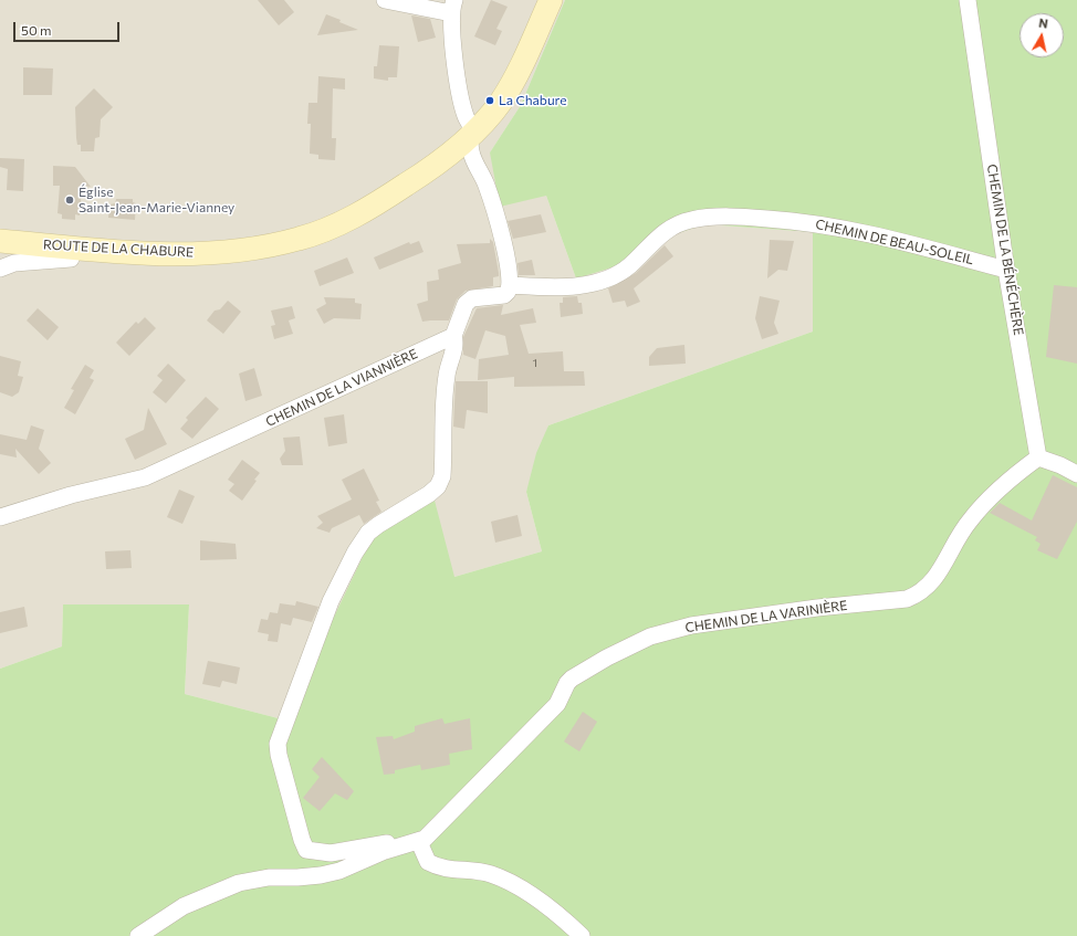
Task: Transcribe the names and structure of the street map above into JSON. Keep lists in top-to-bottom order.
{
  "streets": {
    "main road": ["ROUTE DE LA CHABURE"],
    "street": [
      "CHEMIN DE BEAU-SOLEIL",
      "CHEMIN DE LA BÉNÉCHÈRE",
      "CHEMIN DE LA VIANNIÈRE",
      "CHEMIN DE LA VARINIÈRE"
    ]
  },
  "crossings": [
    ["CHEMIN DE BEAU-SOLEIL", "CHEMIN DE LA BÉNÉCHÈRE"],
    ["CHEMIN DE LA BÉNÉCHÈRE", "CHEMIN DE LA VARINIÈRE"]
  ],
  "places": ["La Chabure", "Église Saint-Jean-Marie-Vianney"],
  "house_numbers": ["1"],
  "scale_bar": "50 m",
  "north": "top"
}
